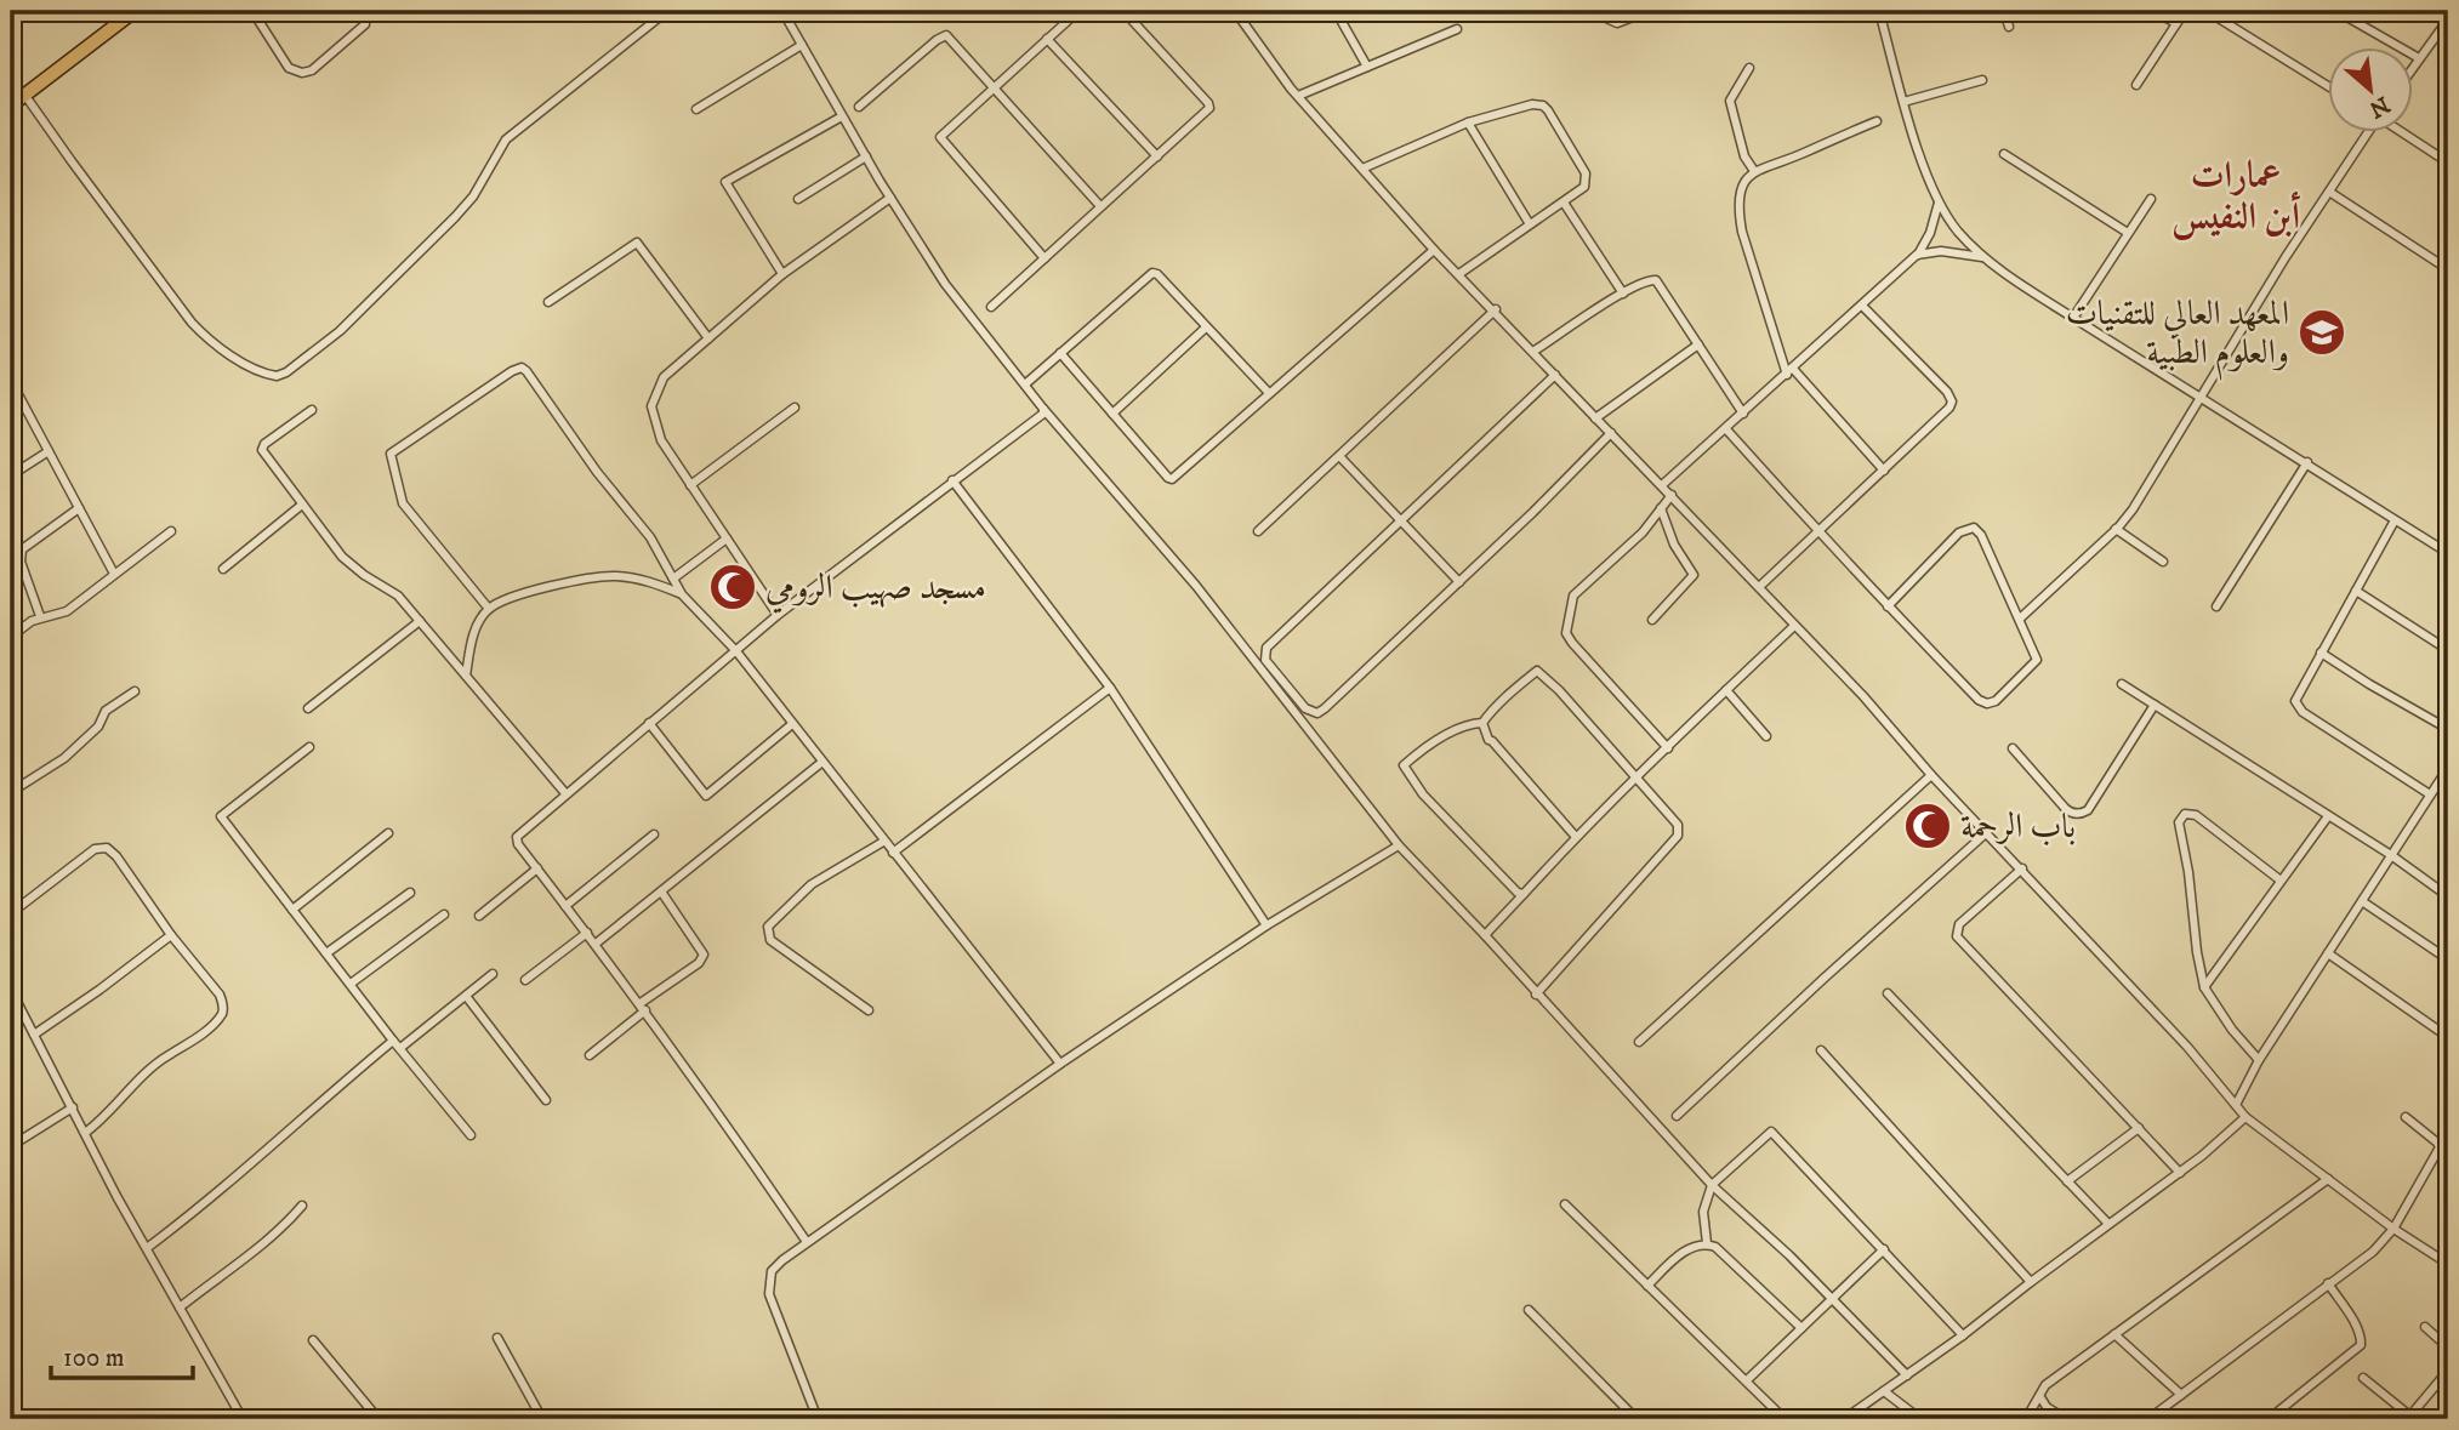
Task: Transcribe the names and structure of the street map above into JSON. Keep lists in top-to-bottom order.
{
  "districts": ["عمارات أبن النفيس"],
  "places": {
    "school or university": ["المعهد العالي للتقنيات والعلوم الطبية"],
    "mosque": ["مسجد صهيب الرومي", "باب الرحمة"]
  },
  "scale_bar": "100 m",
  "north": "bottom right"
}
